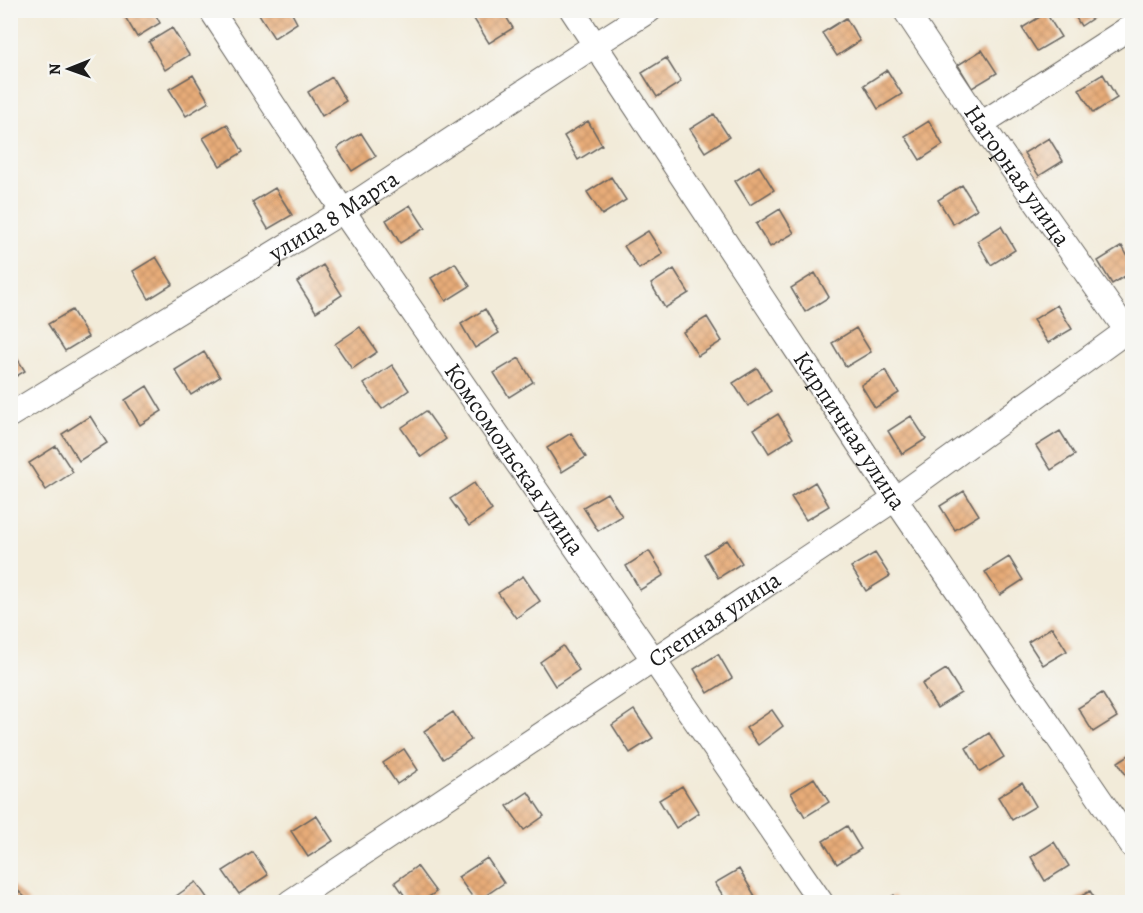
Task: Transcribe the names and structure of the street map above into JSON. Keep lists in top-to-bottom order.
{
  "streets": {
    "street": [
      "Нагорная улица",
      "улица 8 Марта",
      "Кирпичная улица",
      "Комсомольская улица",
      "Степная улица"
    ]
  },
  "crossings": [
    ["Нагорная улица", "Степная улица"],
    ["улица 8 Марта", "Кирпичная улица"],
    ["улица 8 Марта", "Комсомольская улица"],
    ["Кирпичная улица", "Степная улица"],
    ["Комсомольская улица", "Степная улица"]
  ],
  "north": "left"
}
